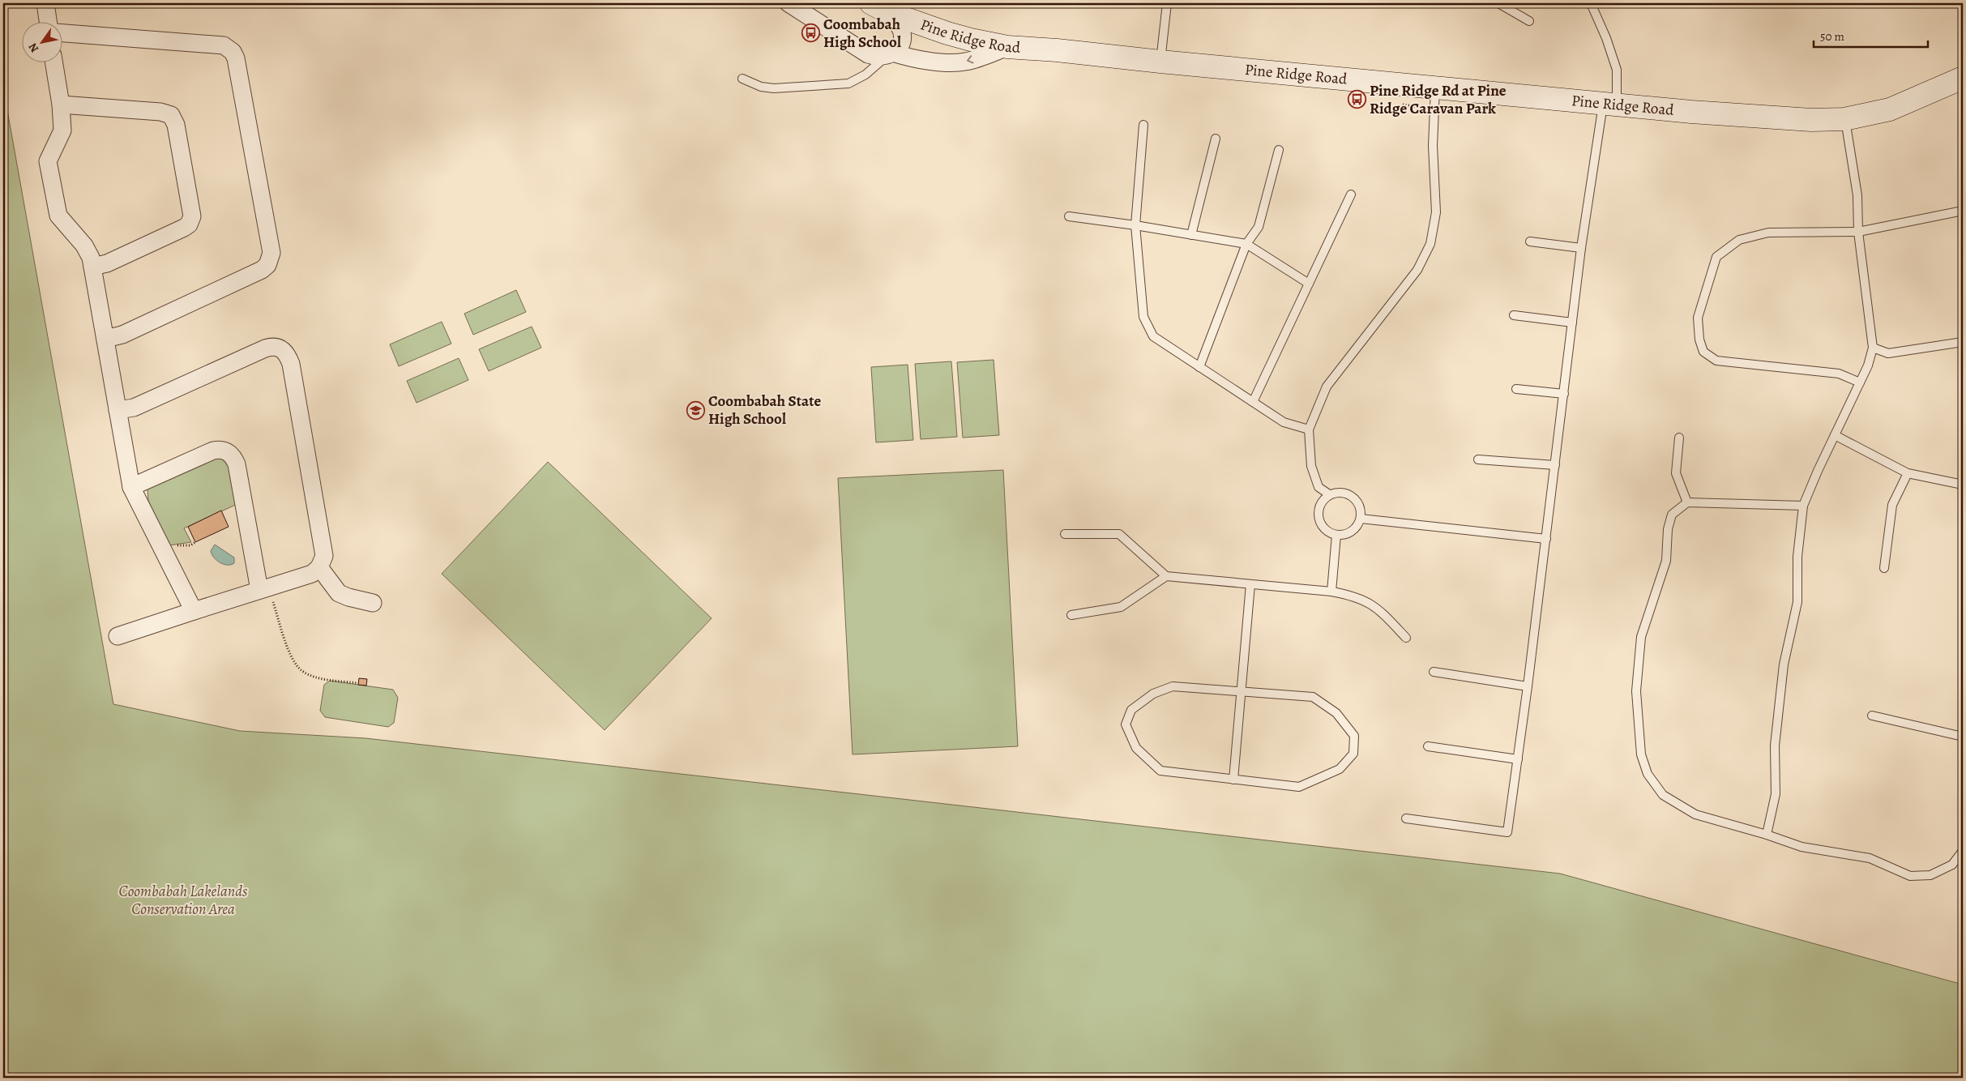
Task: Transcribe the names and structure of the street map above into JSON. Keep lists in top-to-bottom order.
{
  "streets": {
    "street": ["Pine Ridge Road"]
  },
  "parks": ["Coombabah Lakelands Conservation Area"],
  "places": {
    "bus stop": ["Coombabah High School", "Pine Ridge Rd at Pine Ridge Caravan Park"],
    "school or university": ["Coombabah State High School"]
  },
  "scale_bar": "50 m",
  "north": "bottom left"
}
